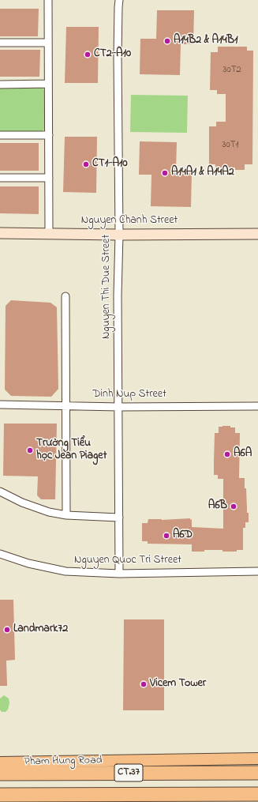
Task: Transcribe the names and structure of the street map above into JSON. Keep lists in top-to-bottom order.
{
  "streets": {
    "highway": ["CT.37"],
    "main road": ["Pham Hung Road"],
    "street": [
      "Nguyen Chanh Street",
      "Nguyen Thi Due Street",
      "Dinh Nup Street",
      "Nguyen Quoc Tri Street"
    ]
  },
  "crossings": [
    ["Nguyen Chanh Street", "Nguyen Thi Due Street"],
    ["Nguyen Thi Due Street", "Dinh Nup Street"],
    ["Nguyen Thi Due Street", "Nguyen Quoc Tri Street"]
  ],
  "places": [
    "A14B2 & A14B1",
    "CT2-A10",
    "CT1-A10",
    "A14A1 & A14A2",
    "Trường Tiểu học Jean Piaget",
    "A6A",
    "A6B",
    "A6D",
    "Landmark72",
    "Vicem Tower"
  ],
  "house_numbers": ["30T2", "30T1"]
}
